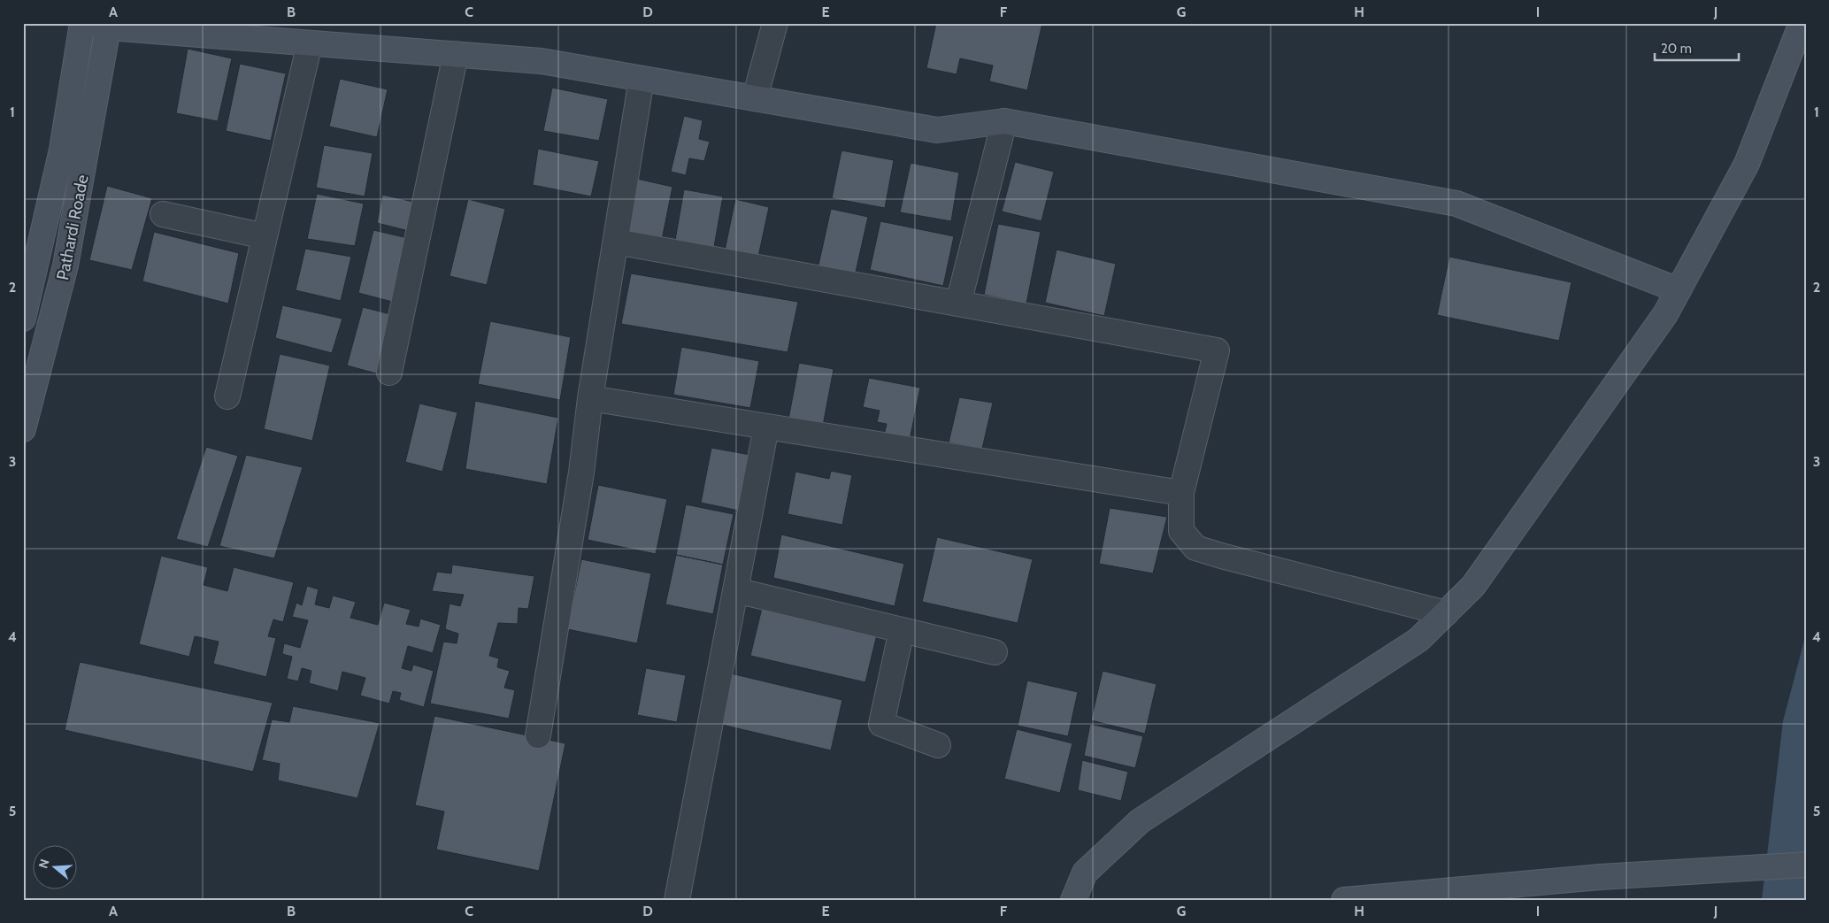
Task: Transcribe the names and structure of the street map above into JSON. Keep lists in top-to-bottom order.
{
  "streets": {
    "street": ["Pathardi Roade"]
  },
  "scale_bar": "20 m",
  "north": "left",
  "grid": {
    "columns": [
      "A",
      "B",
      "C",
      "D",
      "E",
      "F",
      "G",
      "H",
      "I",
      "J"
    ],
    "rows": [
      "1",
      "2",
      "3",
      "4",
      "5"
    ]
  }
}
